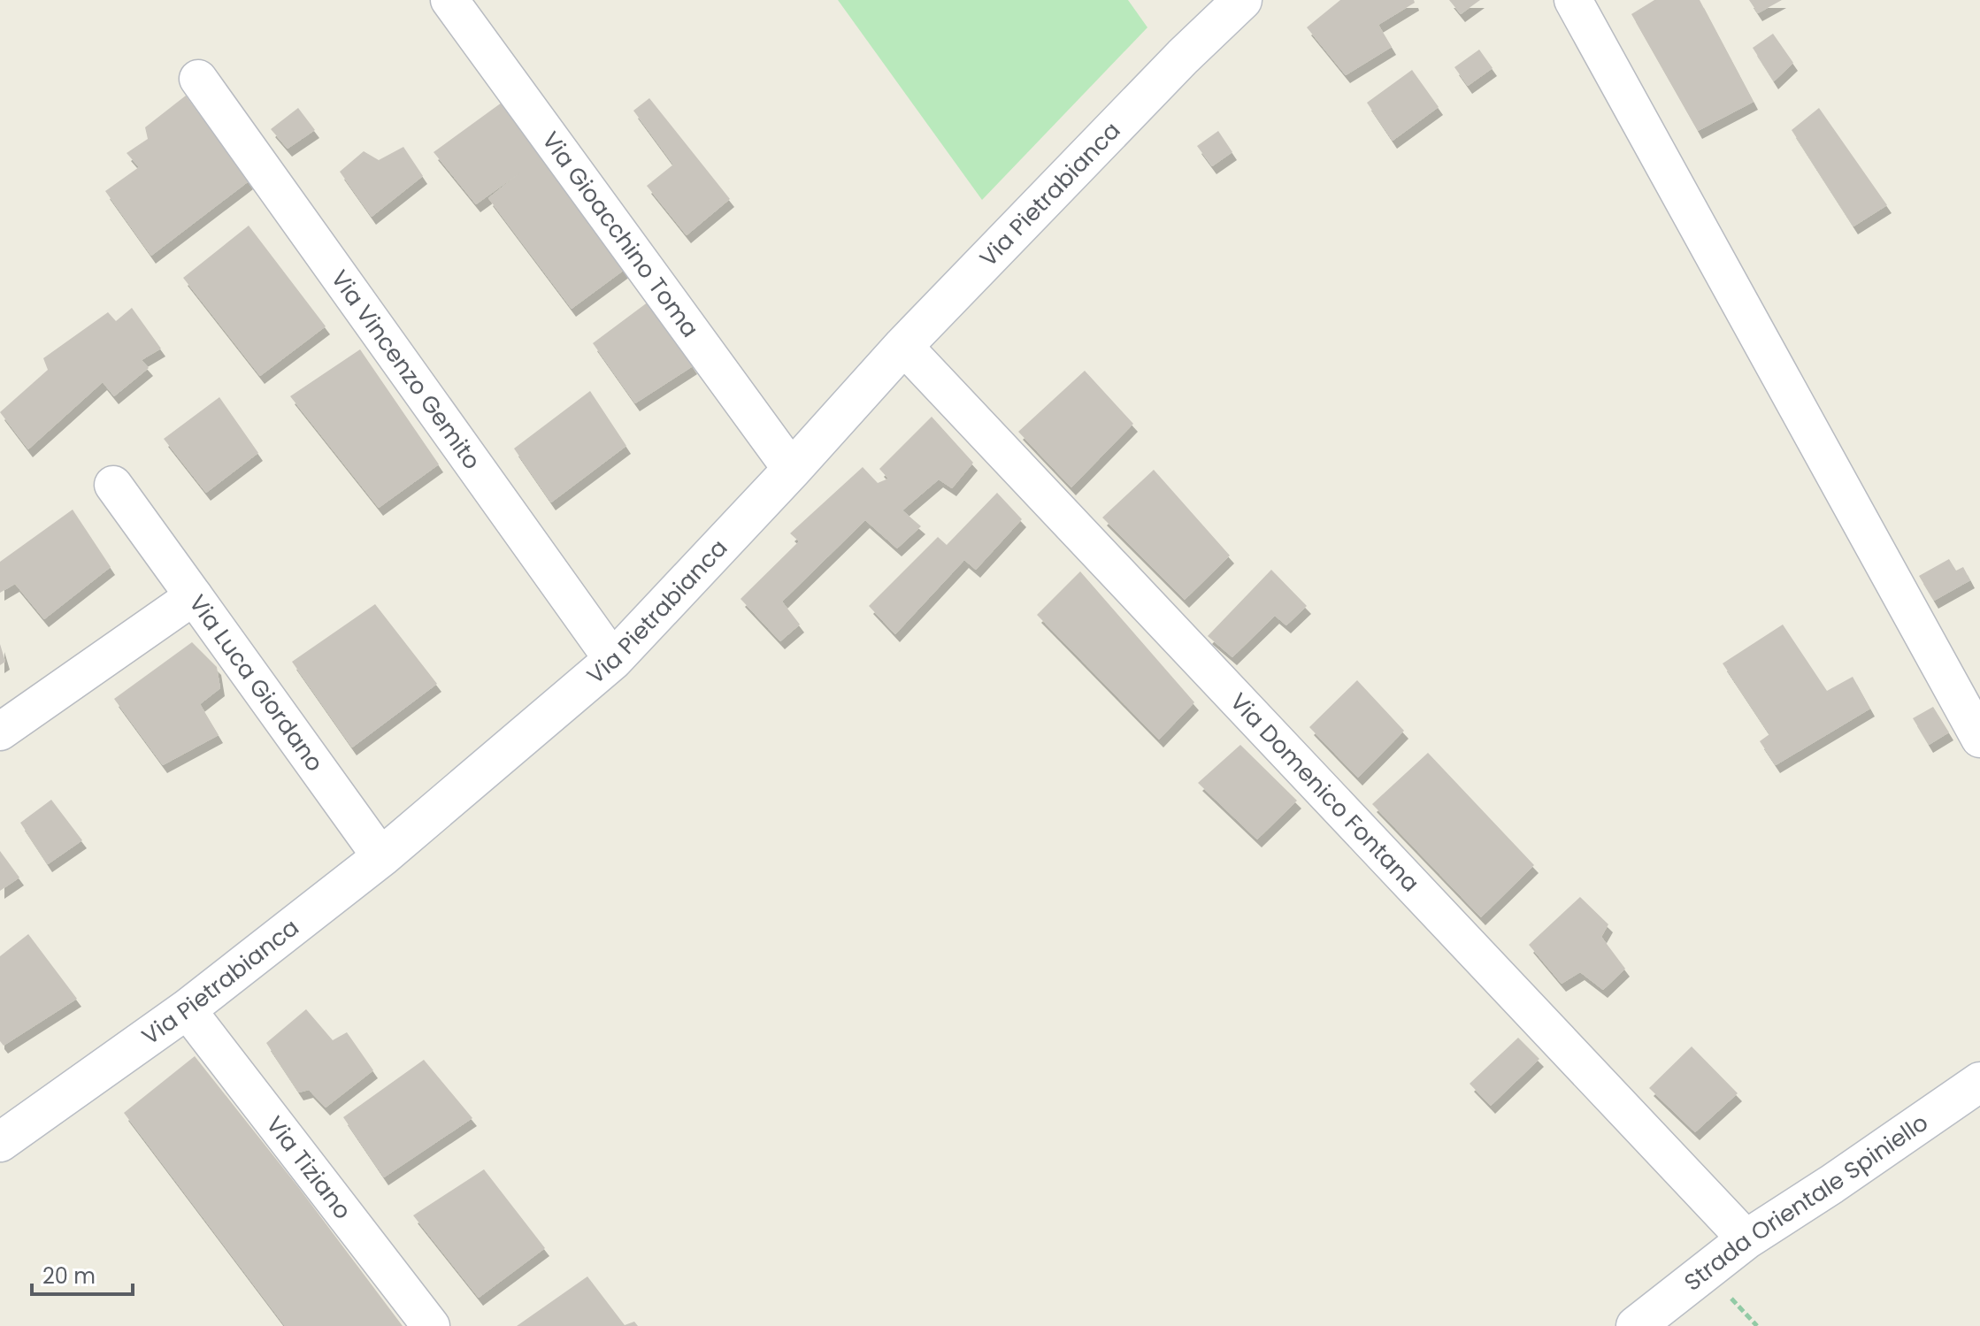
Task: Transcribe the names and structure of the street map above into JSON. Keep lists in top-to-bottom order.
{
  "streets": {
    "main road": ["Via Pietrabianca", "Strada Orientale Spiniello"],
    "street": [
      "Via Gioacchino Toma",
      "Via Vincenzo Gemito",
      "Via Luca Giordano",
      "Via Domenico Fontana",
      "Via Tiziano"
    ]
  },
  "crossings": [
    ["Via Pietrabianca", "Via Gioacchino Toma"],
    ["Via Pietrabianca", "Via Vincenzo Gemito"],
    ["Via Pietrabianca", "Via Luca Giordano"],
    ["Via Pietrabianca", "Via Domenico Fontana"],
    ["Via Pietrabianca", "Via Tiziano"],
    ["Via Domenico Fontana", "Strada Orientale Spiniello"]
  ],
  "scale_bar": "20 m"
}
